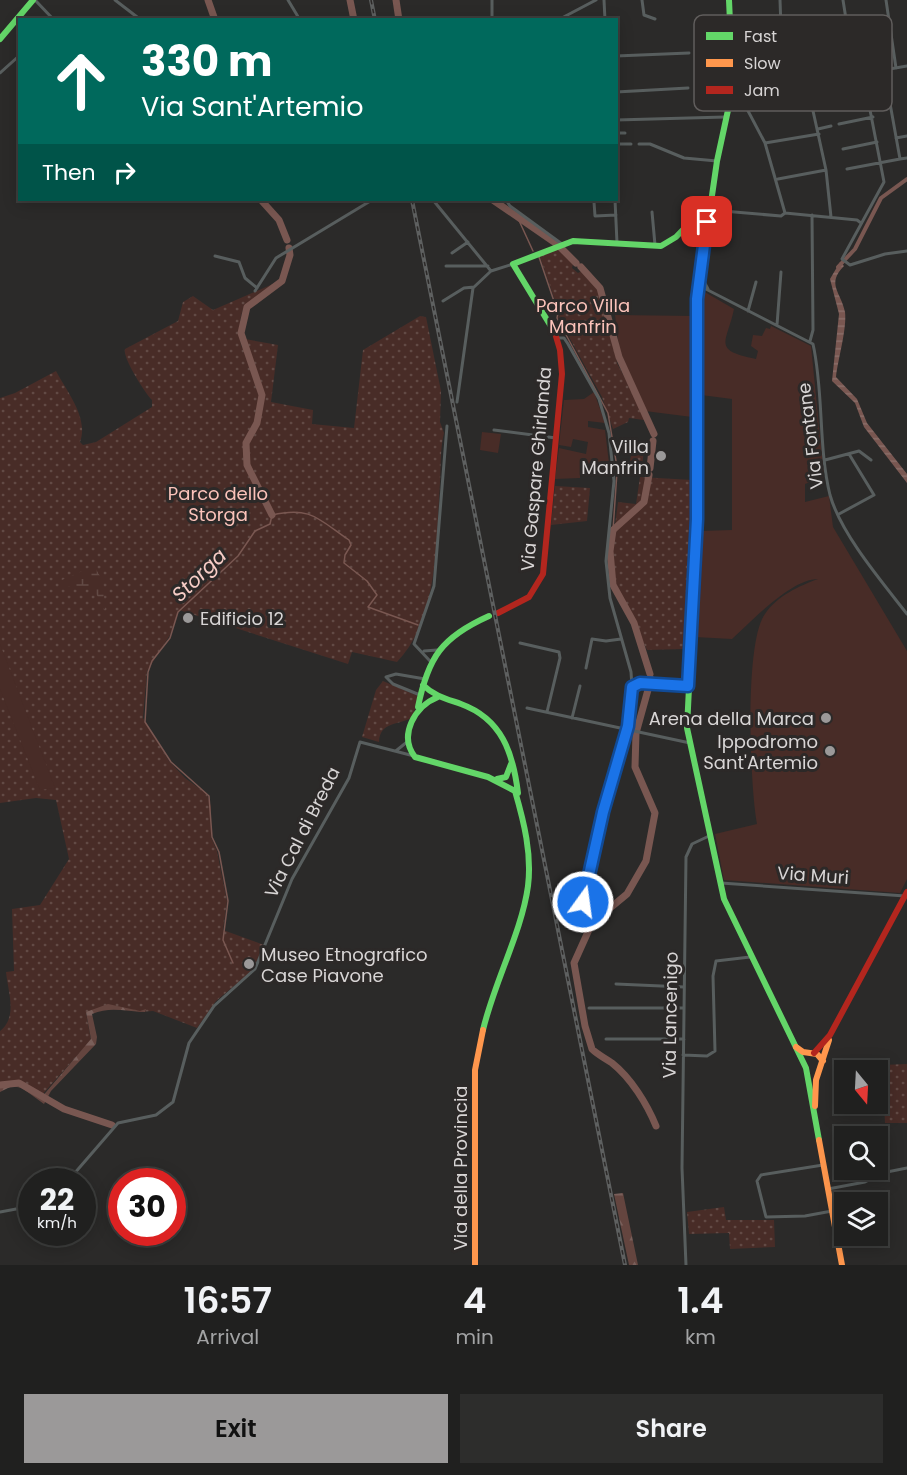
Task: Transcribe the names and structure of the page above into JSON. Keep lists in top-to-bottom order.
{
  "streets": {
    "main road": ["Via Gaspare Ghirlanda", "Via della Provincia"],
    "street": [
      "Via Fontane",
      "Via Cal di Breda",
      "Via Muri",
      "Via Lancenigo"
    ]
  },
  "water": ["Storga"],
  "parks": ["Parco Villa Manfrin", "Parco dello Storga"],
  "places": [
    "Villa Manfrin",
    "Edificio 12",
    "Arena della Marca",
    "Ippodromo Sant'Artemio",
    "Museo Etnografico Case Piavone"
  ],
  "legend": ["Fast", "Slow", "Jam"],
  "north": "bottom",
  "page": {
    "turn": ["330 m", "Via Sant'Artemio"],
    "then": "Then",
    "speed": "22 km/h",
    "limit": "30",
    "eta": [
      "16:57",
      "Arrival",
      "4",
      "min",
      "1.4",
      "km"
    ],
    "buttons": ["Exit", "Share"]
  }
}
